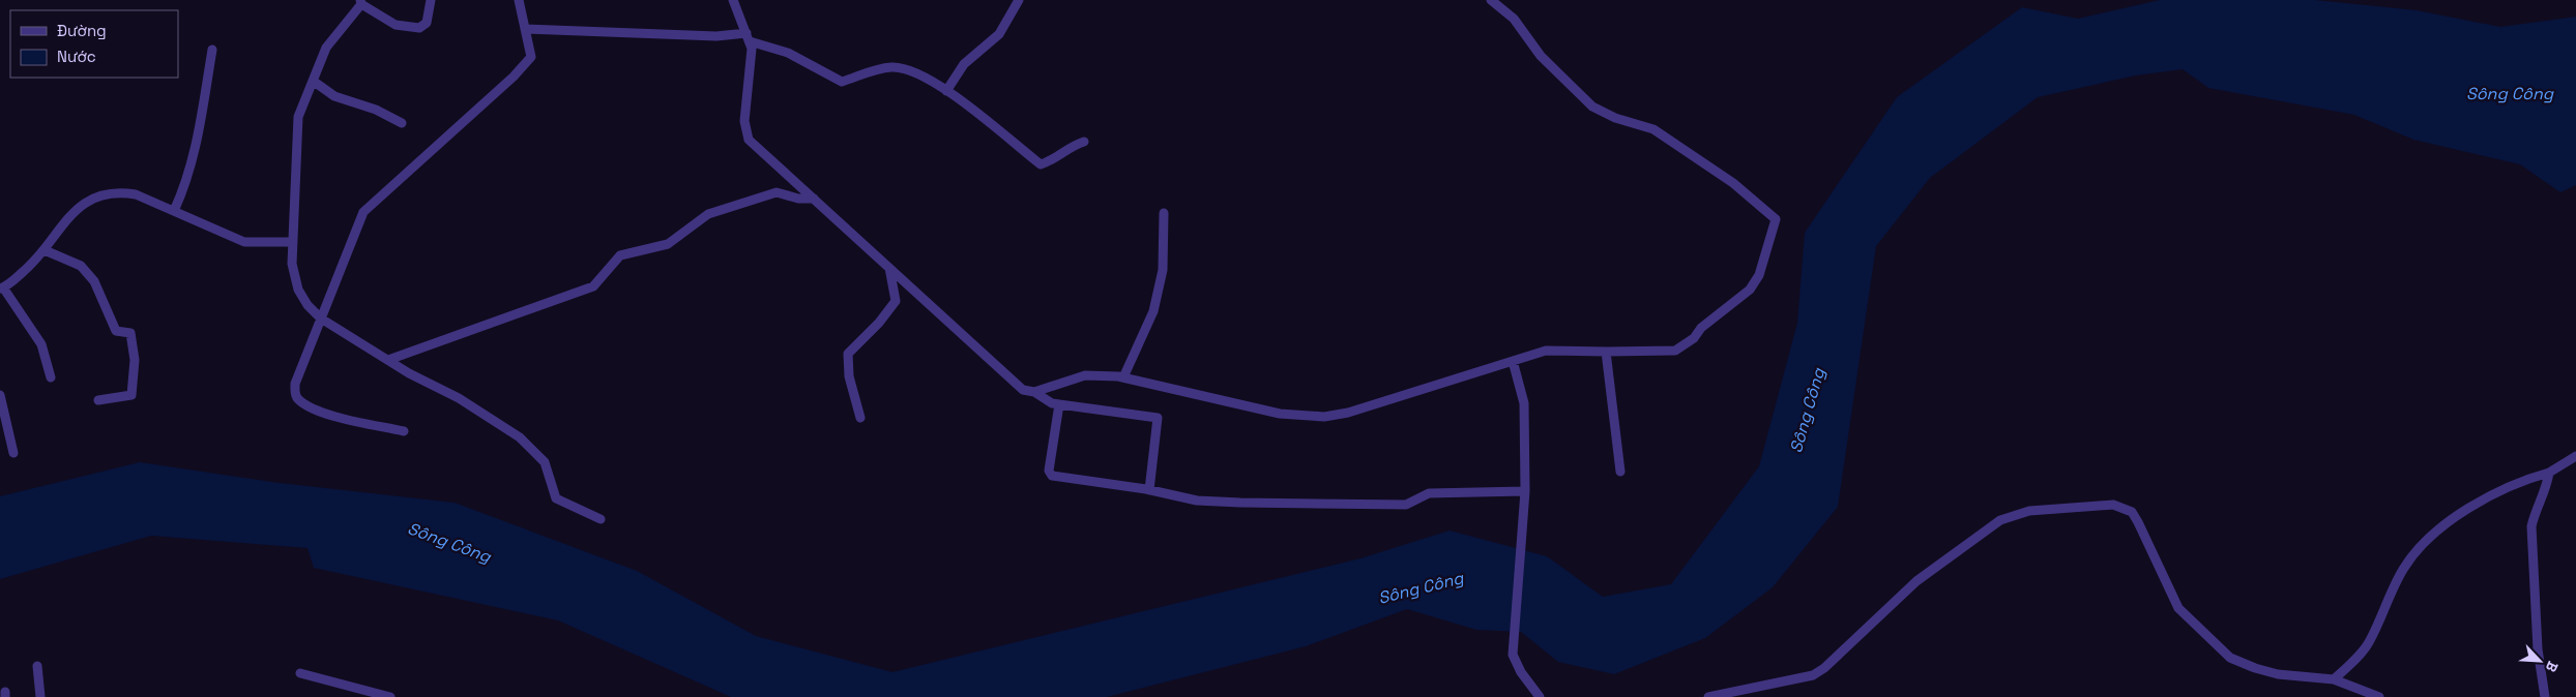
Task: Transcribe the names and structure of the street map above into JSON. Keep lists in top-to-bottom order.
{
  "water": ["Sông Công"],
  "legend": ["Đường", "Nước"],
  "north": "bottom right"
}
